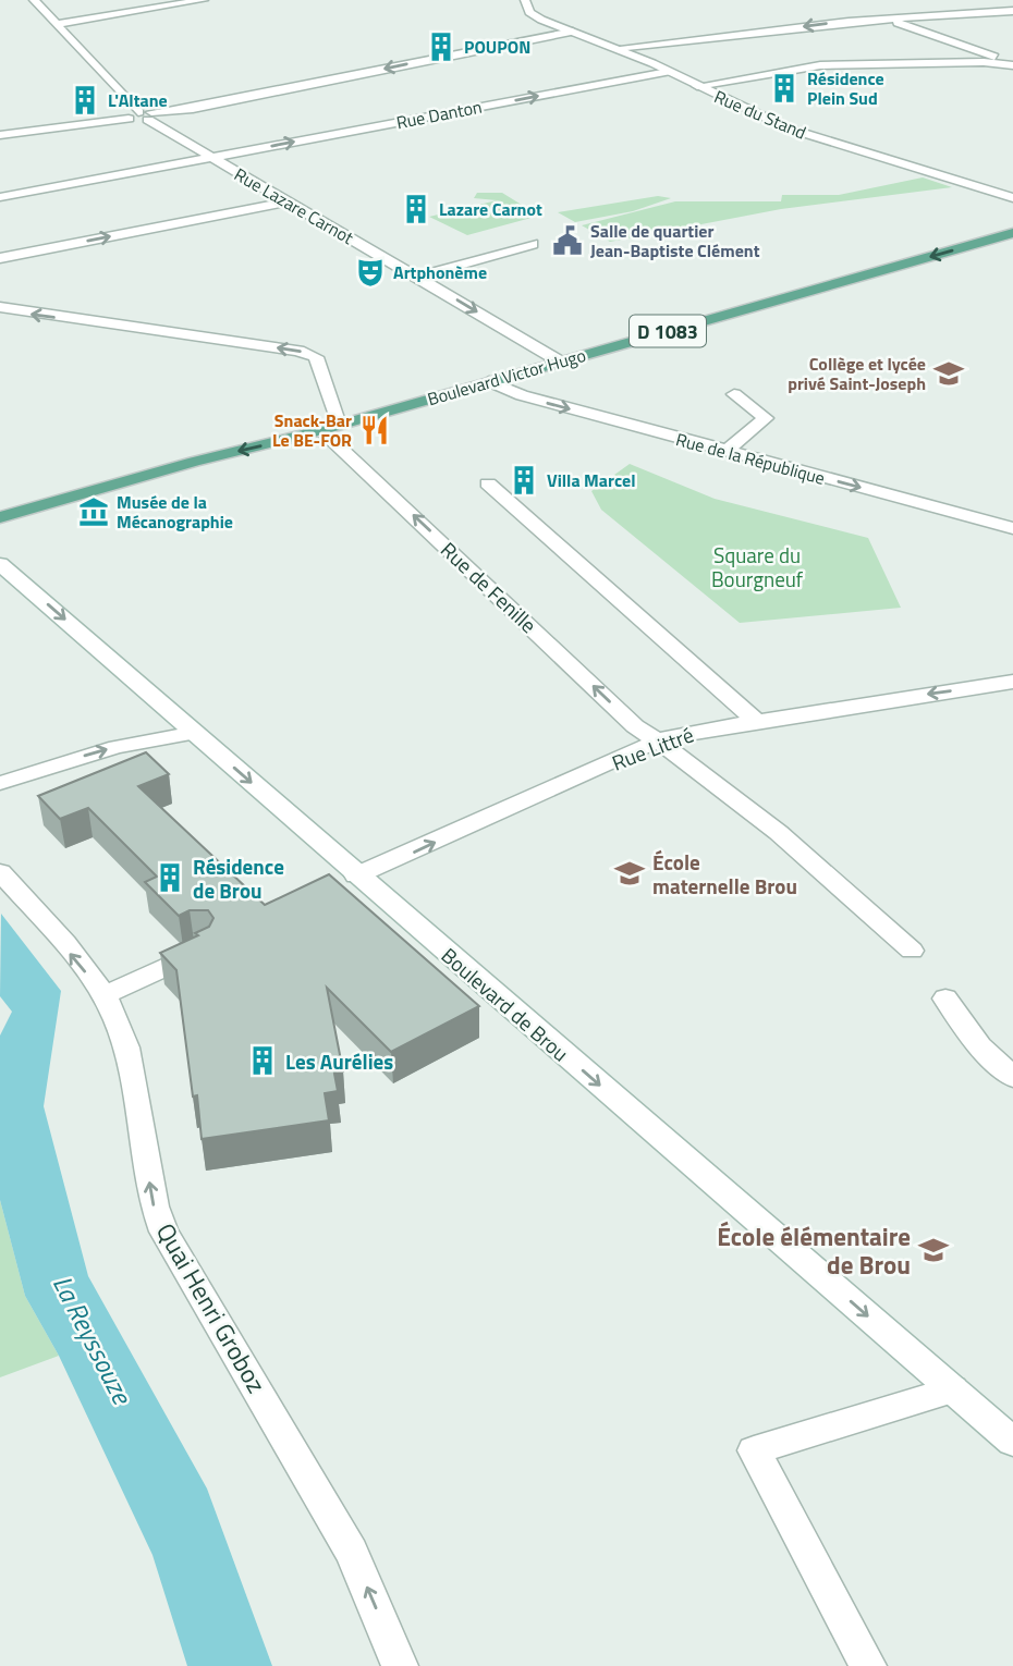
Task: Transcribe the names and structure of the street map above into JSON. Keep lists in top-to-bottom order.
{
  "streets": {
    "main road": ["D 1083", "Boulevard Victor Hugo"],
    "street": [
      "Rue Danton",
      "Rue du Stand",
      "Rue Lazare Carnot",
      "Rue de la République",
      "Rue de Fenille",
      "Rue Littré",
      "Boulevard de Brou",
      "Quai Henri Groboz"
    ]
  },
  "crossings": [
    ["Rue Danton", "Rue du Stand"],
    ["Rue Danton", "Rue Lazare Carnot"],
    ["Rue Lazare Carnot", "Boulevard Victor Hugo"],
    ["Boulevard Victor Hugo", "Rue de la République"],
    ["Boulevard Victor Hugo", "Rue de Fenille"],
    ["Rue de Fenille", "Rue Littré"],
    ["Rue Littré", "Boulevard de Brou"]
  ],
  "one_way": [
    "Boulevard Victor Hugo",
    "Rue de la République",
    "Boulevard de Brou",
    "Quai Henri Groboz"
  ],
  "water": ["La Reyssouze"],
  "parks": ["Square du Bourgneuf"],
  "places": {
    "building": [
      "POUPON",
      "Résidence Plein Sud",
      "L'Altane",
      "Lazare Carnot",
      "Villa Marcel",
      "Résidence de Brou",
      "Les Aurélies"
    ],
    "public building": ["Salle de quartier Jean-Baptiste Clément"],
    "theatre": ["Artphonème"],
    "school or university": ["Collège et lycée privé Saint-Joseph", "École maternelle Brou", "École élémentaire de Brou"],
    "restaurant": ["Snack-Bar Le BE-FOR"],
    "museum": ["Musée de la Mécanographie"]
  }
}
